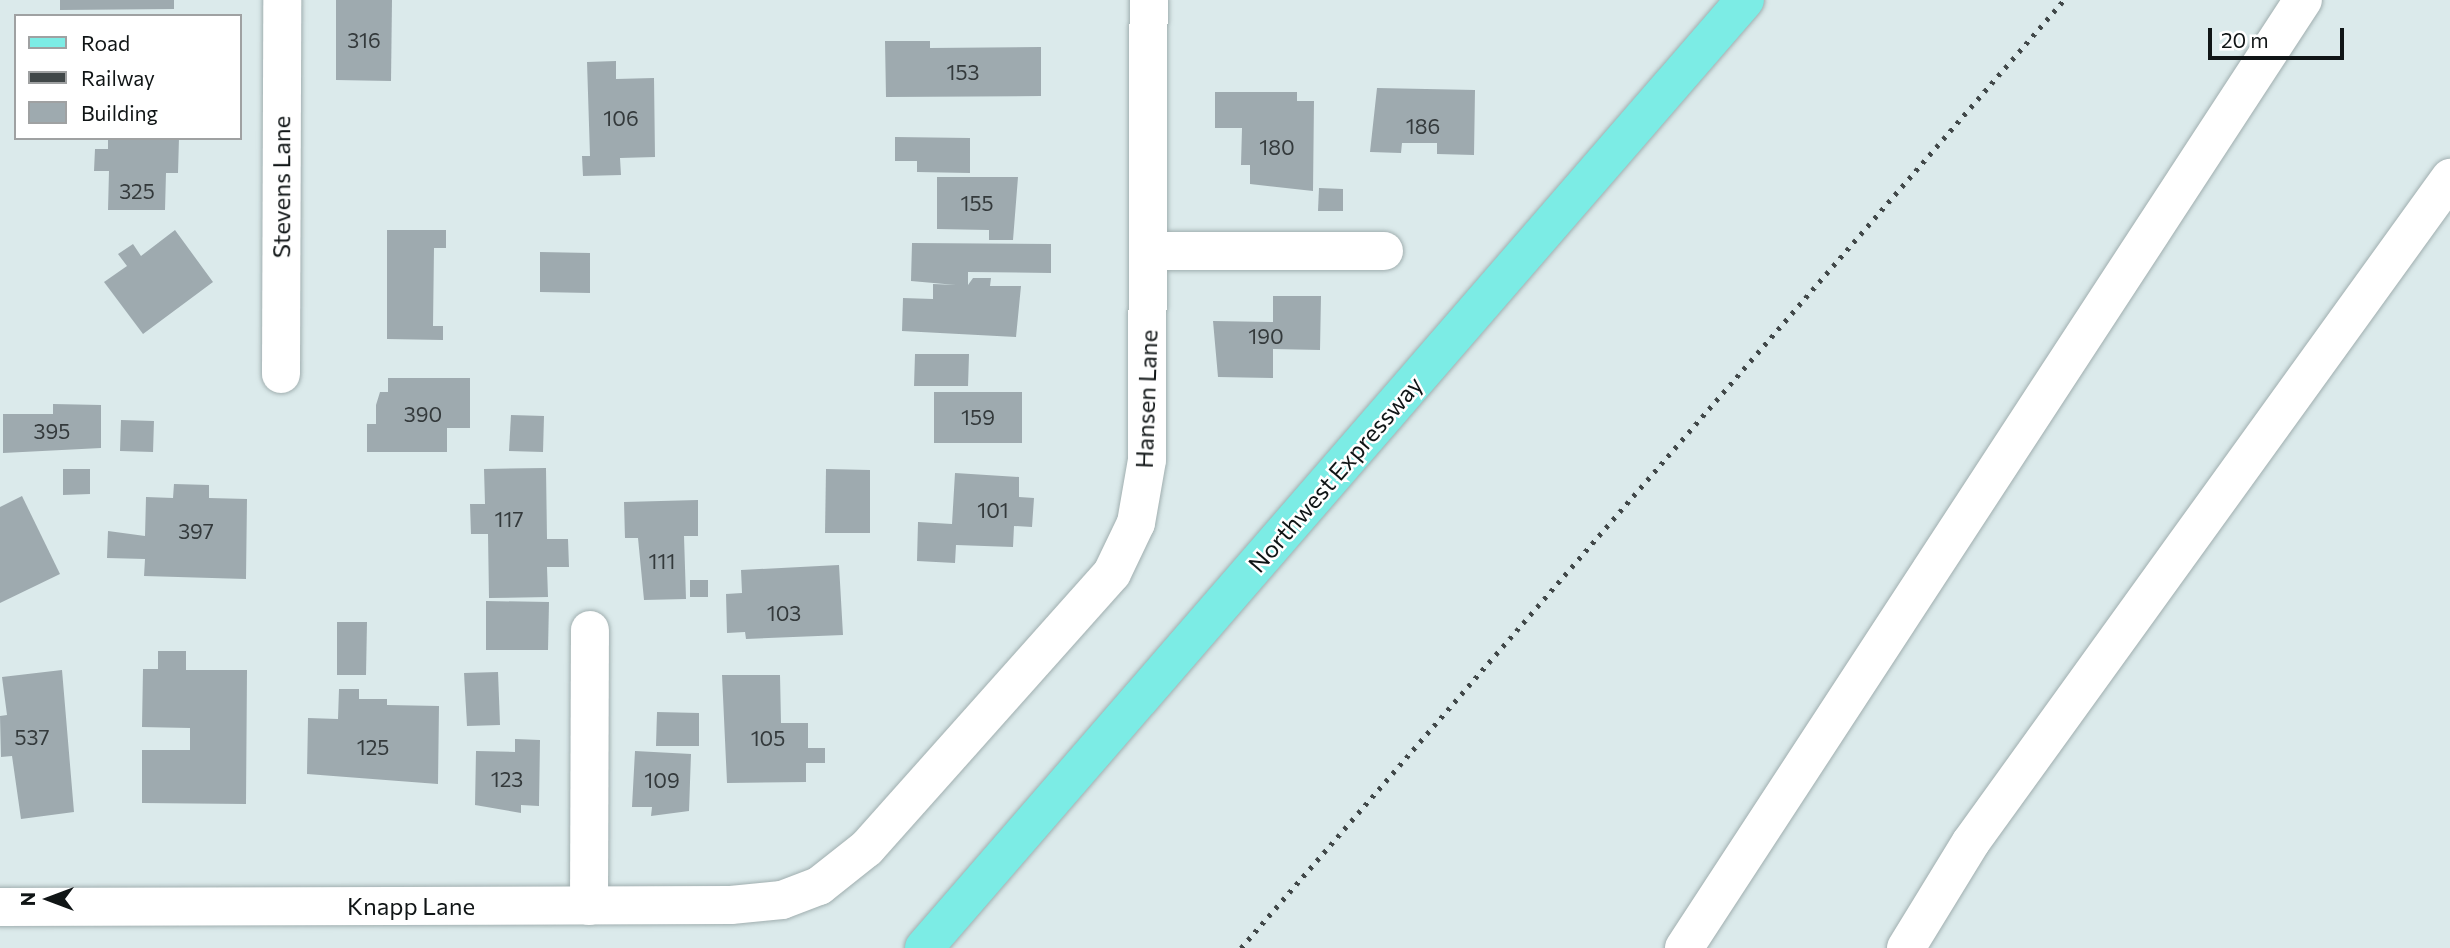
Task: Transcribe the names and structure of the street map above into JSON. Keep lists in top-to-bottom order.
{
  "streets": {
    "main road": ["Northwest Expressway"],
    "street": ["Stevens Lane", "Hansen Lane", "Knapp Lane"]
  },
  "crossings": [
    ["Hansen Lane", "Knapp Lane"]
  ],
  "house_numbers": [
    "316",
    "153",
    "106",
    "186",
    "180",
    "325",
    "155",
    "190",
    "390",
    "159",
    "395",
    "101",
    "117",
    "397",
    "111",
    "103",
    "537",
    "105",
    "125",
    "123",
    "109"
  ],
  "legend": ["Road", "Railway", "Building"],
  "scale_bar": "20 m",
  "north": "left"
}
